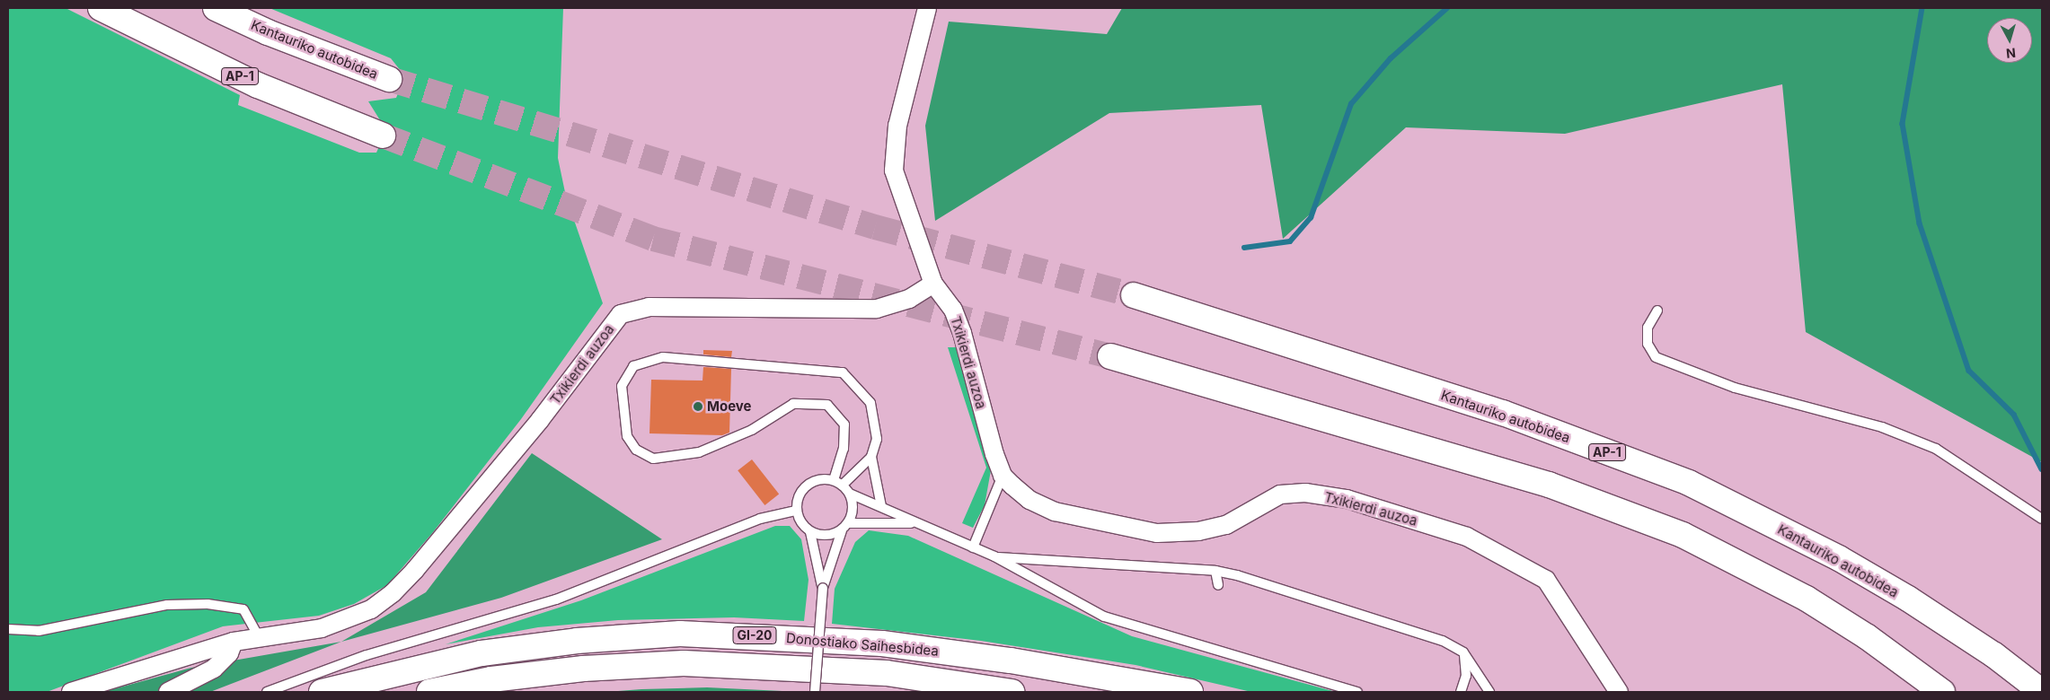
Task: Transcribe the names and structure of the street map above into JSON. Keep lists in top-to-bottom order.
{
  "streets": {
    "highway": [
      "Kantauriko autobidea",
      "AP-1",
      "GI-20",
      "Donostiako Saihesbidea"
    ],
    "street": ["Txikierdi auzoa"]
  },
  "places": ["Moeve"],
  "north": "bottom"
}
